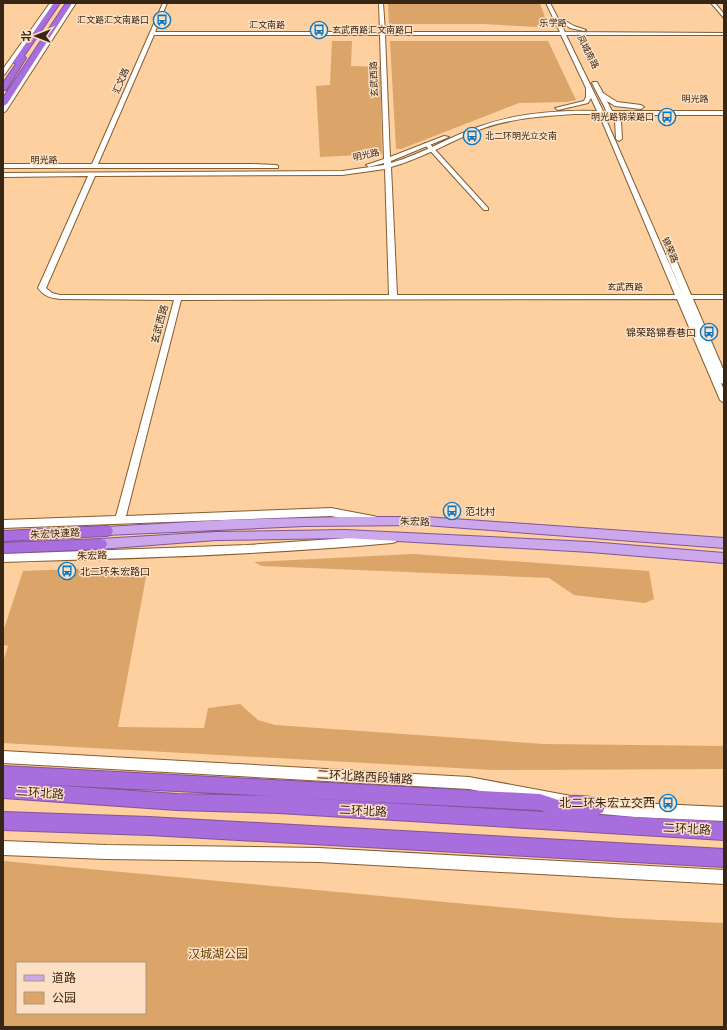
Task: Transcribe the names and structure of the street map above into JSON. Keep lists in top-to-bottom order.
{
  "streets": {
    "highway": ["朱宏快速路", "二环北路"],
    "main road": ["朱宏路"],
    "street": [
      "乐学路",
      "汇文南路",
      "凤城南路",
      "玄武西路",
      "汇文路",
      "明光路",
      "锦荣路",
      "二环北路西段辅路"
    ]
  },
  "crossings": [
    ["乐学路", "汇文南路"],
    ["乐学路", "凤城南路"],
    ["乐学路", "玄武西路"],
    ["汇文南路", "玄武西路"],
    ["汇文南路", "汇文路"],
    ["凤城南路", "明光路"],
    ["凤城南路", "锦荣路"],
    ["玄武西路", "明光路"],
    ["玄武西路", "锦荣路"],
    ["明光路", "锦荣路"],
    ["朱宏路", "朱宏快速路"]
  ],
  "parks": ["汉城湖公园"],
  "places": {
    "bus stop": [
      "汇文路汇文南路口",
      "玄武西路汇文南路口",
      "明光路锦荣路口",
      "北二环明光立交南",
      "锦荣路锦春巷口",
      "范北村",
      "北二环朱宏路口",
      "北二环朱宏立交西"
    ]
  },
  "legend": ["道路", "公园"],
  "north": "left"
}
